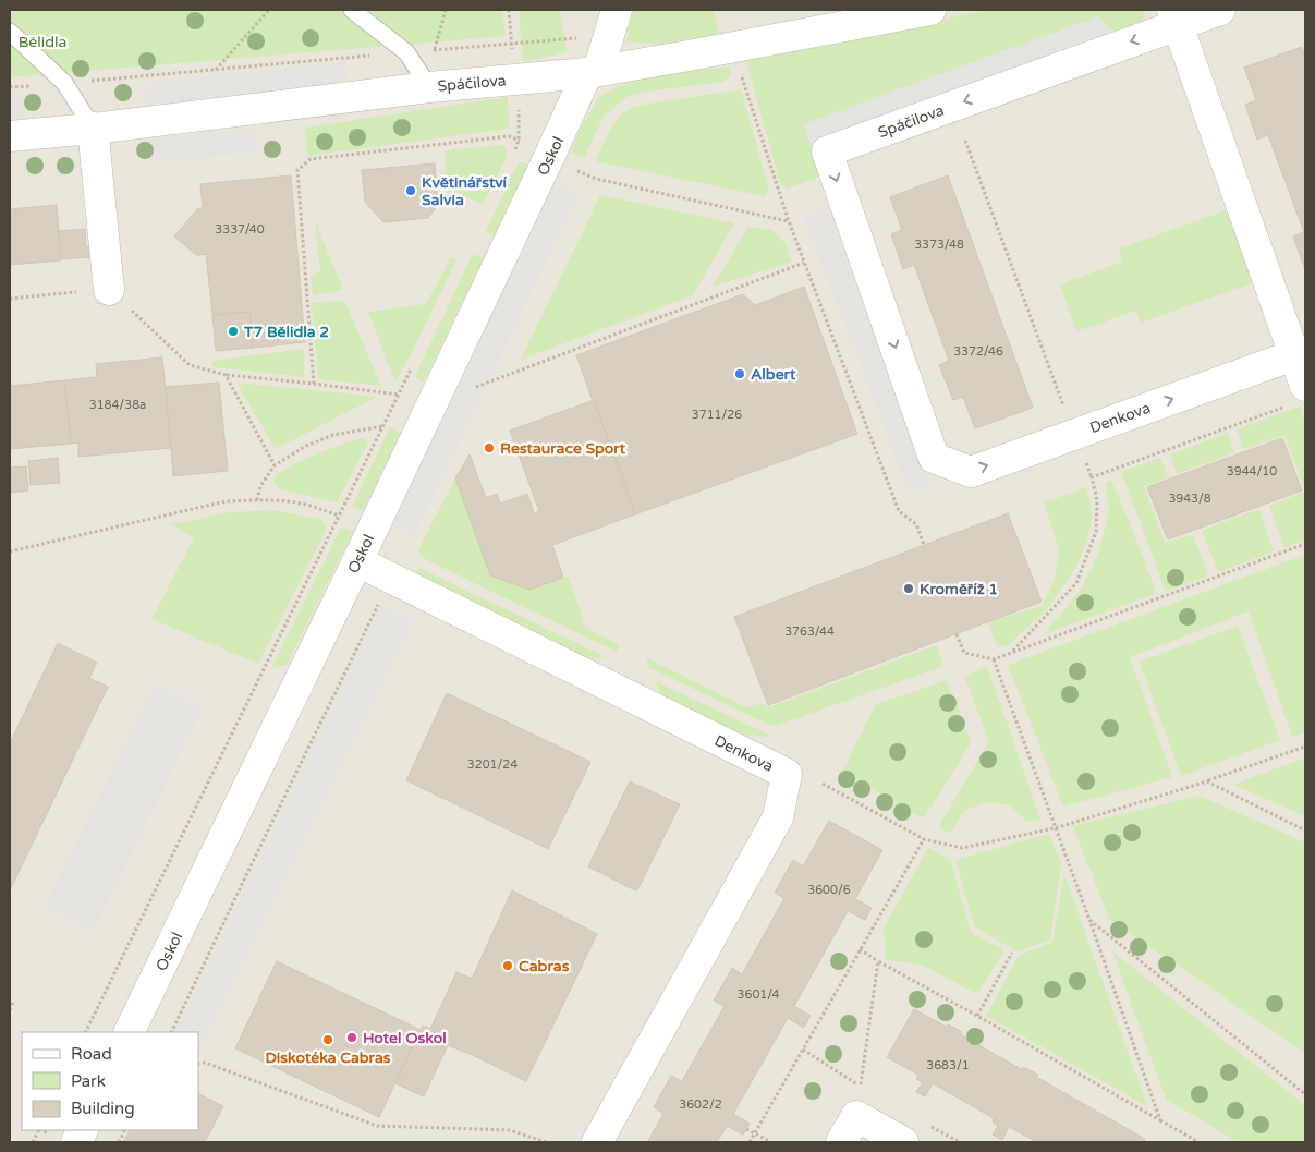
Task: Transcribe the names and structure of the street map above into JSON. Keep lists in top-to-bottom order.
{
  "streets": {
    "street": ["Spáčilova", "Oskol", "Denkova"]
  },
  "crossings": [
    ["Spáčilova", "Oskol"],
    ["Spáčilova", "Denkova"],
    ["Oskol", "Denkova"]
  ],
  "parks": ["Bělidla"],
  "places": [
    "Květinářství Salvia",
    "T7 Bělidla 2",
    "Albert",
    "Restaurace Sport",
    "Kroměříž 1",
    "Cabras",
    "Hotel Oskol",
    "Diskotéka Cabras"
  ],
  "house_numbers": [
    "3337/40",
    "3373/48",
    "3372/46",
    "3184/38a",
    "3711/26",
    "3944/10",
    "3943/8",
    "3763/44",
    "3201/24",
    "3600/6",
    "3601/4",
    "3683/1",
    "3602/2"
  ],
  "legend": ["Road", "Park", "Building"]
}
